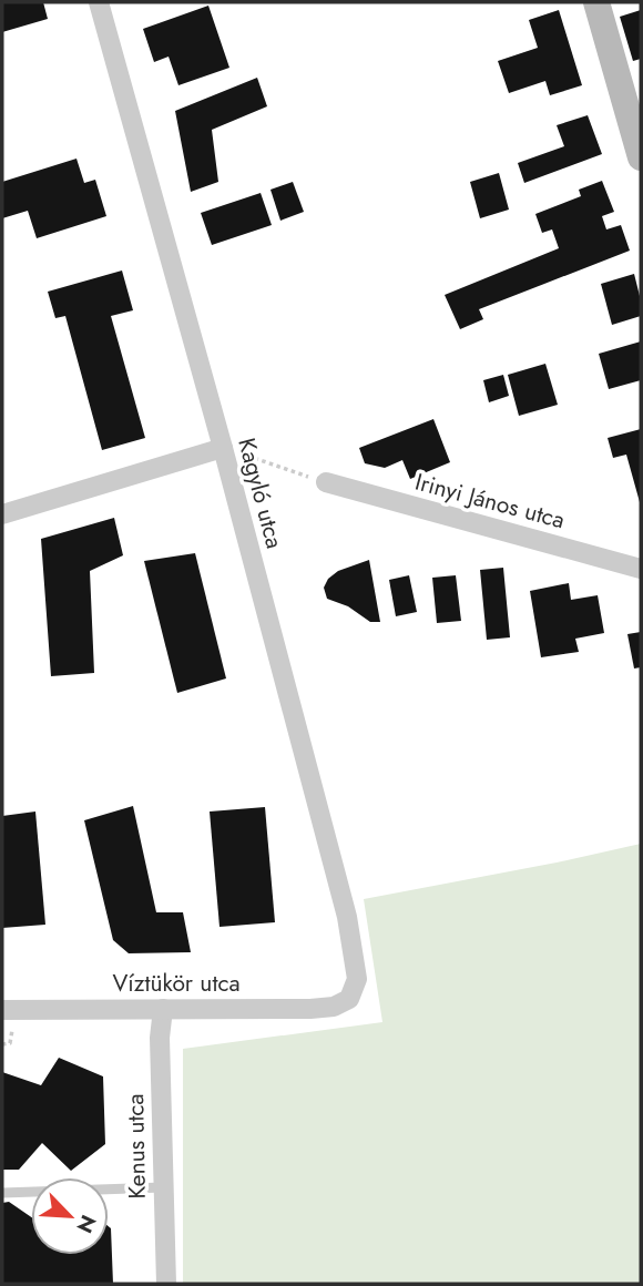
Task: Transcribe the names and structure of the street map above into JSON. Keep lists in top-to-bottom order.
{
  "streets": {
    "street": [
      "Kagyló utca",
      "Irinyi János utca",
      "Víztükör utca",
      "Kenus utca"
    ]
  },
  "crossings": [
    ["Kagyló utca", "Víztükör utca"],
    ["Víztükör utca", "Kenus utca"]
  ],
  "north": "bottom right"
}
